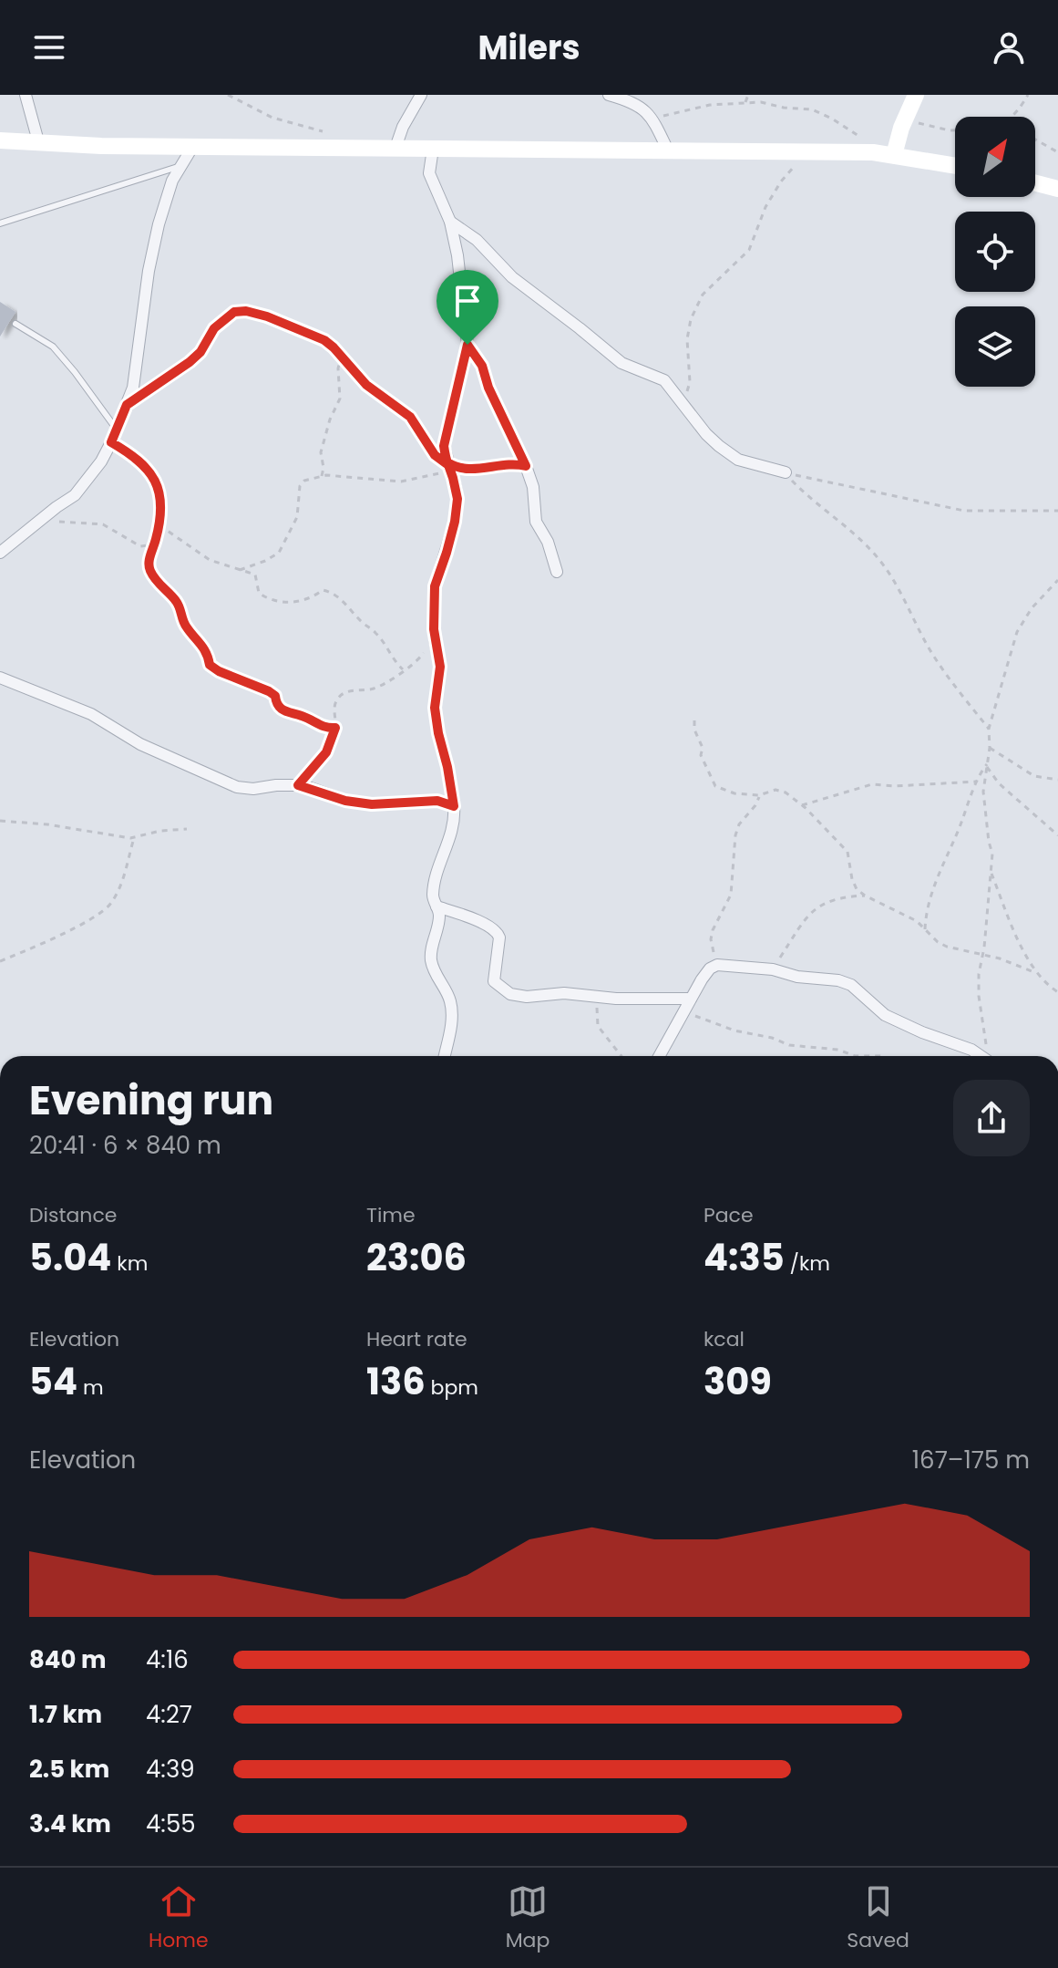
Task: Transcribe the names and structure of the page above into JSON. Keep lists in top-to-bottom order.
{
  "north": "top right",
  "page": {
    "header": "Milers",
    "heading": ["Evening run", "20:41 · 6 × 840 m"],
    "stats": [
      ["Distance", "5.04 km"],
      ["Time", "23:06"],
      ["Pace", "4:35 /km"],
      ["Elevation", "54 m"],
      ["Heart rate", "136 bpm"],
      ["kcal", "309"]
    ],
    "chart": ["Elevation", "167–175 m"],
    "list": [
      {
        "name": "840 m",
        "note": "4:16"
      },
      {
        "name": "1.7 km",
        "note": "4:27"
      },
      {
        "name": "2.5 km",
        "note": "4:39"
      },
      {
        "name": "3.4 km",
        "note": "4:55"
      }
    ],
    "tabs": ["Home", "Map", "Saved"]
  }
}
